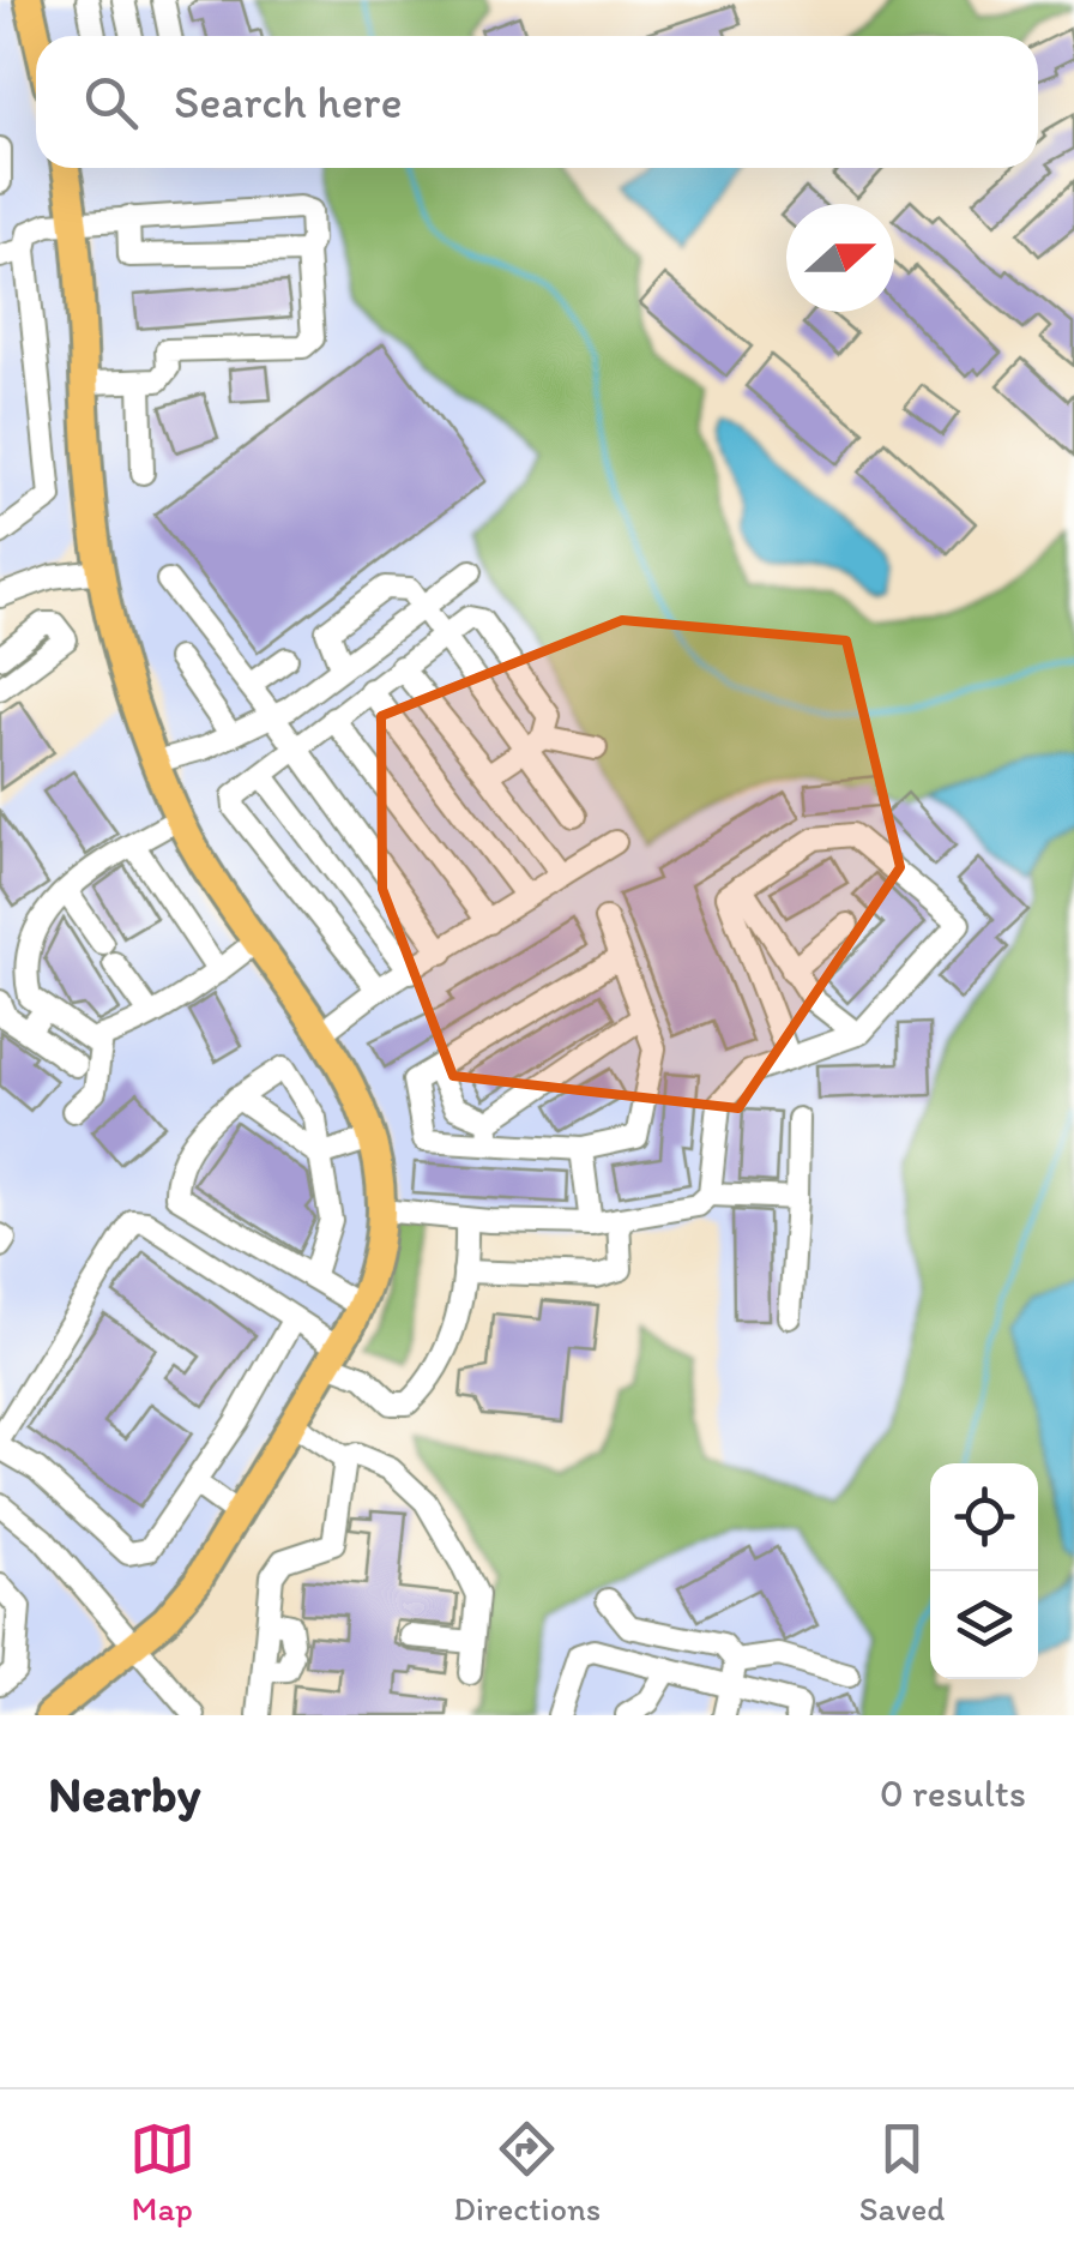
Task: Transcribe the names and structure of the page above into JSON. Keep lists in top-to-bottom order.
{
  "north": "right",
  "page": {
    "search": "Search here",
    "heading": ["Nearby", "0 results"],
    "nav": ["Map", "Directions", "Saved"]
  }
}
